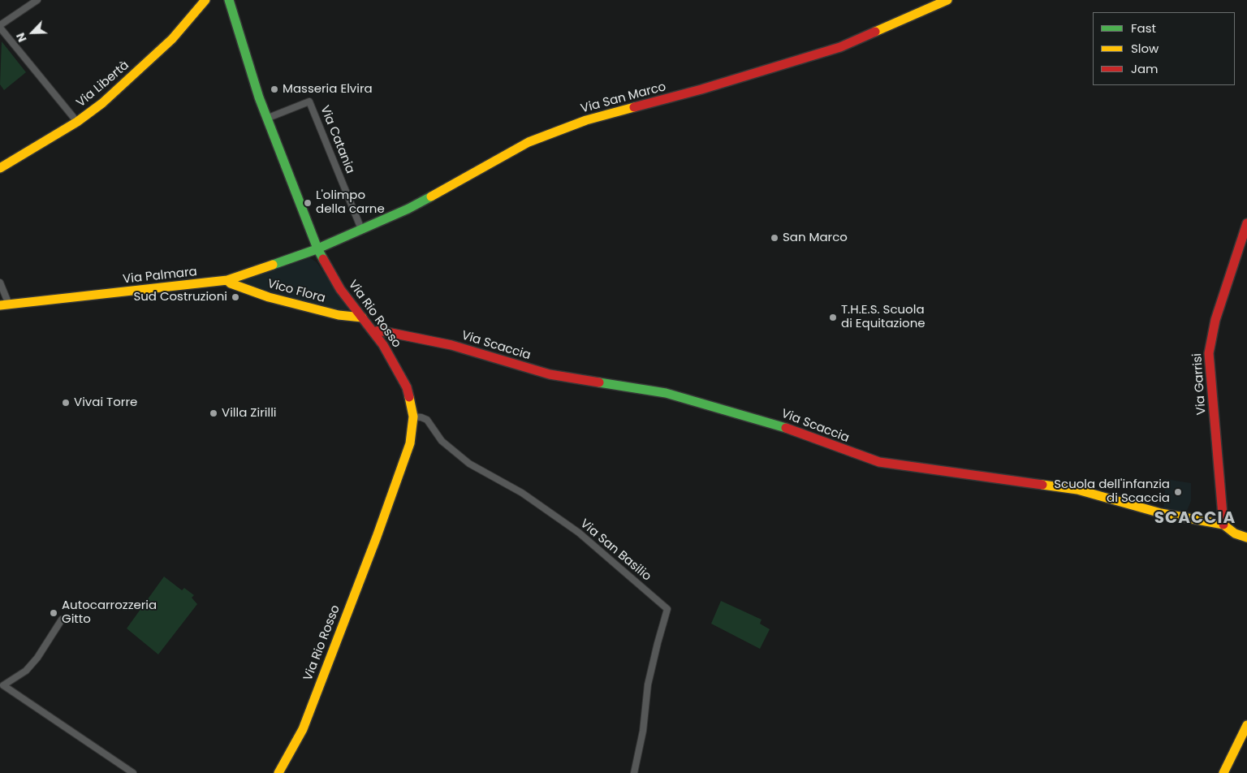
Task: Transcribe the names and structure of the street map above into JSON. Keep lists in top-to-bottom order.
{
  "streets": {
    "street": [
      "Via Libertà",
      "Via San Marco",
      "Via Catania",
      "Via Palmara",
      "Vico Flora",
      "Via Rio Rosso",
      "Via Scaccia",
      "Via Garrisi",
      "Via San Basilio"
    ]
  },
  "crossings": [
    ["Via San Marco", "Via Catania"],
    ["Via San Marco", "Via Palmara"],
    ["Via San Marco", "Via Rio Rosso"],
    ["Via Catania", "Via Rio Rosso"],
    ["Via Palmara", "Vico Flora"],
    ["Via Palmara", "Via Rio Rosso"],
    ["Vico Flora", "Via Rio Rosso"],
    ["Via Rio Rosso", "Via Scaccia"],
    ["Via Rio Rosso", "Via San Basilio"],
    ["Via Scaccia", "Via Garrisi"]
  ],
  "districts": ["SCACCIA"],
  "places": [
    "Masseria Elvira",
    "L'olimpo della carne",
    "San Marco",
    "Sud Costruzioni",
    "T.H.E.S. Scuola di Equitazione",
    "Vivai Torre",
    "Villa Zirilli",
    "Scuola dell'infanzia di Scaccia",
    "Autocarrozzeria Gitto"
  ],
  "legend": ["Fast", "Slow", "Jam"],
  "north": "bottom left"
}
